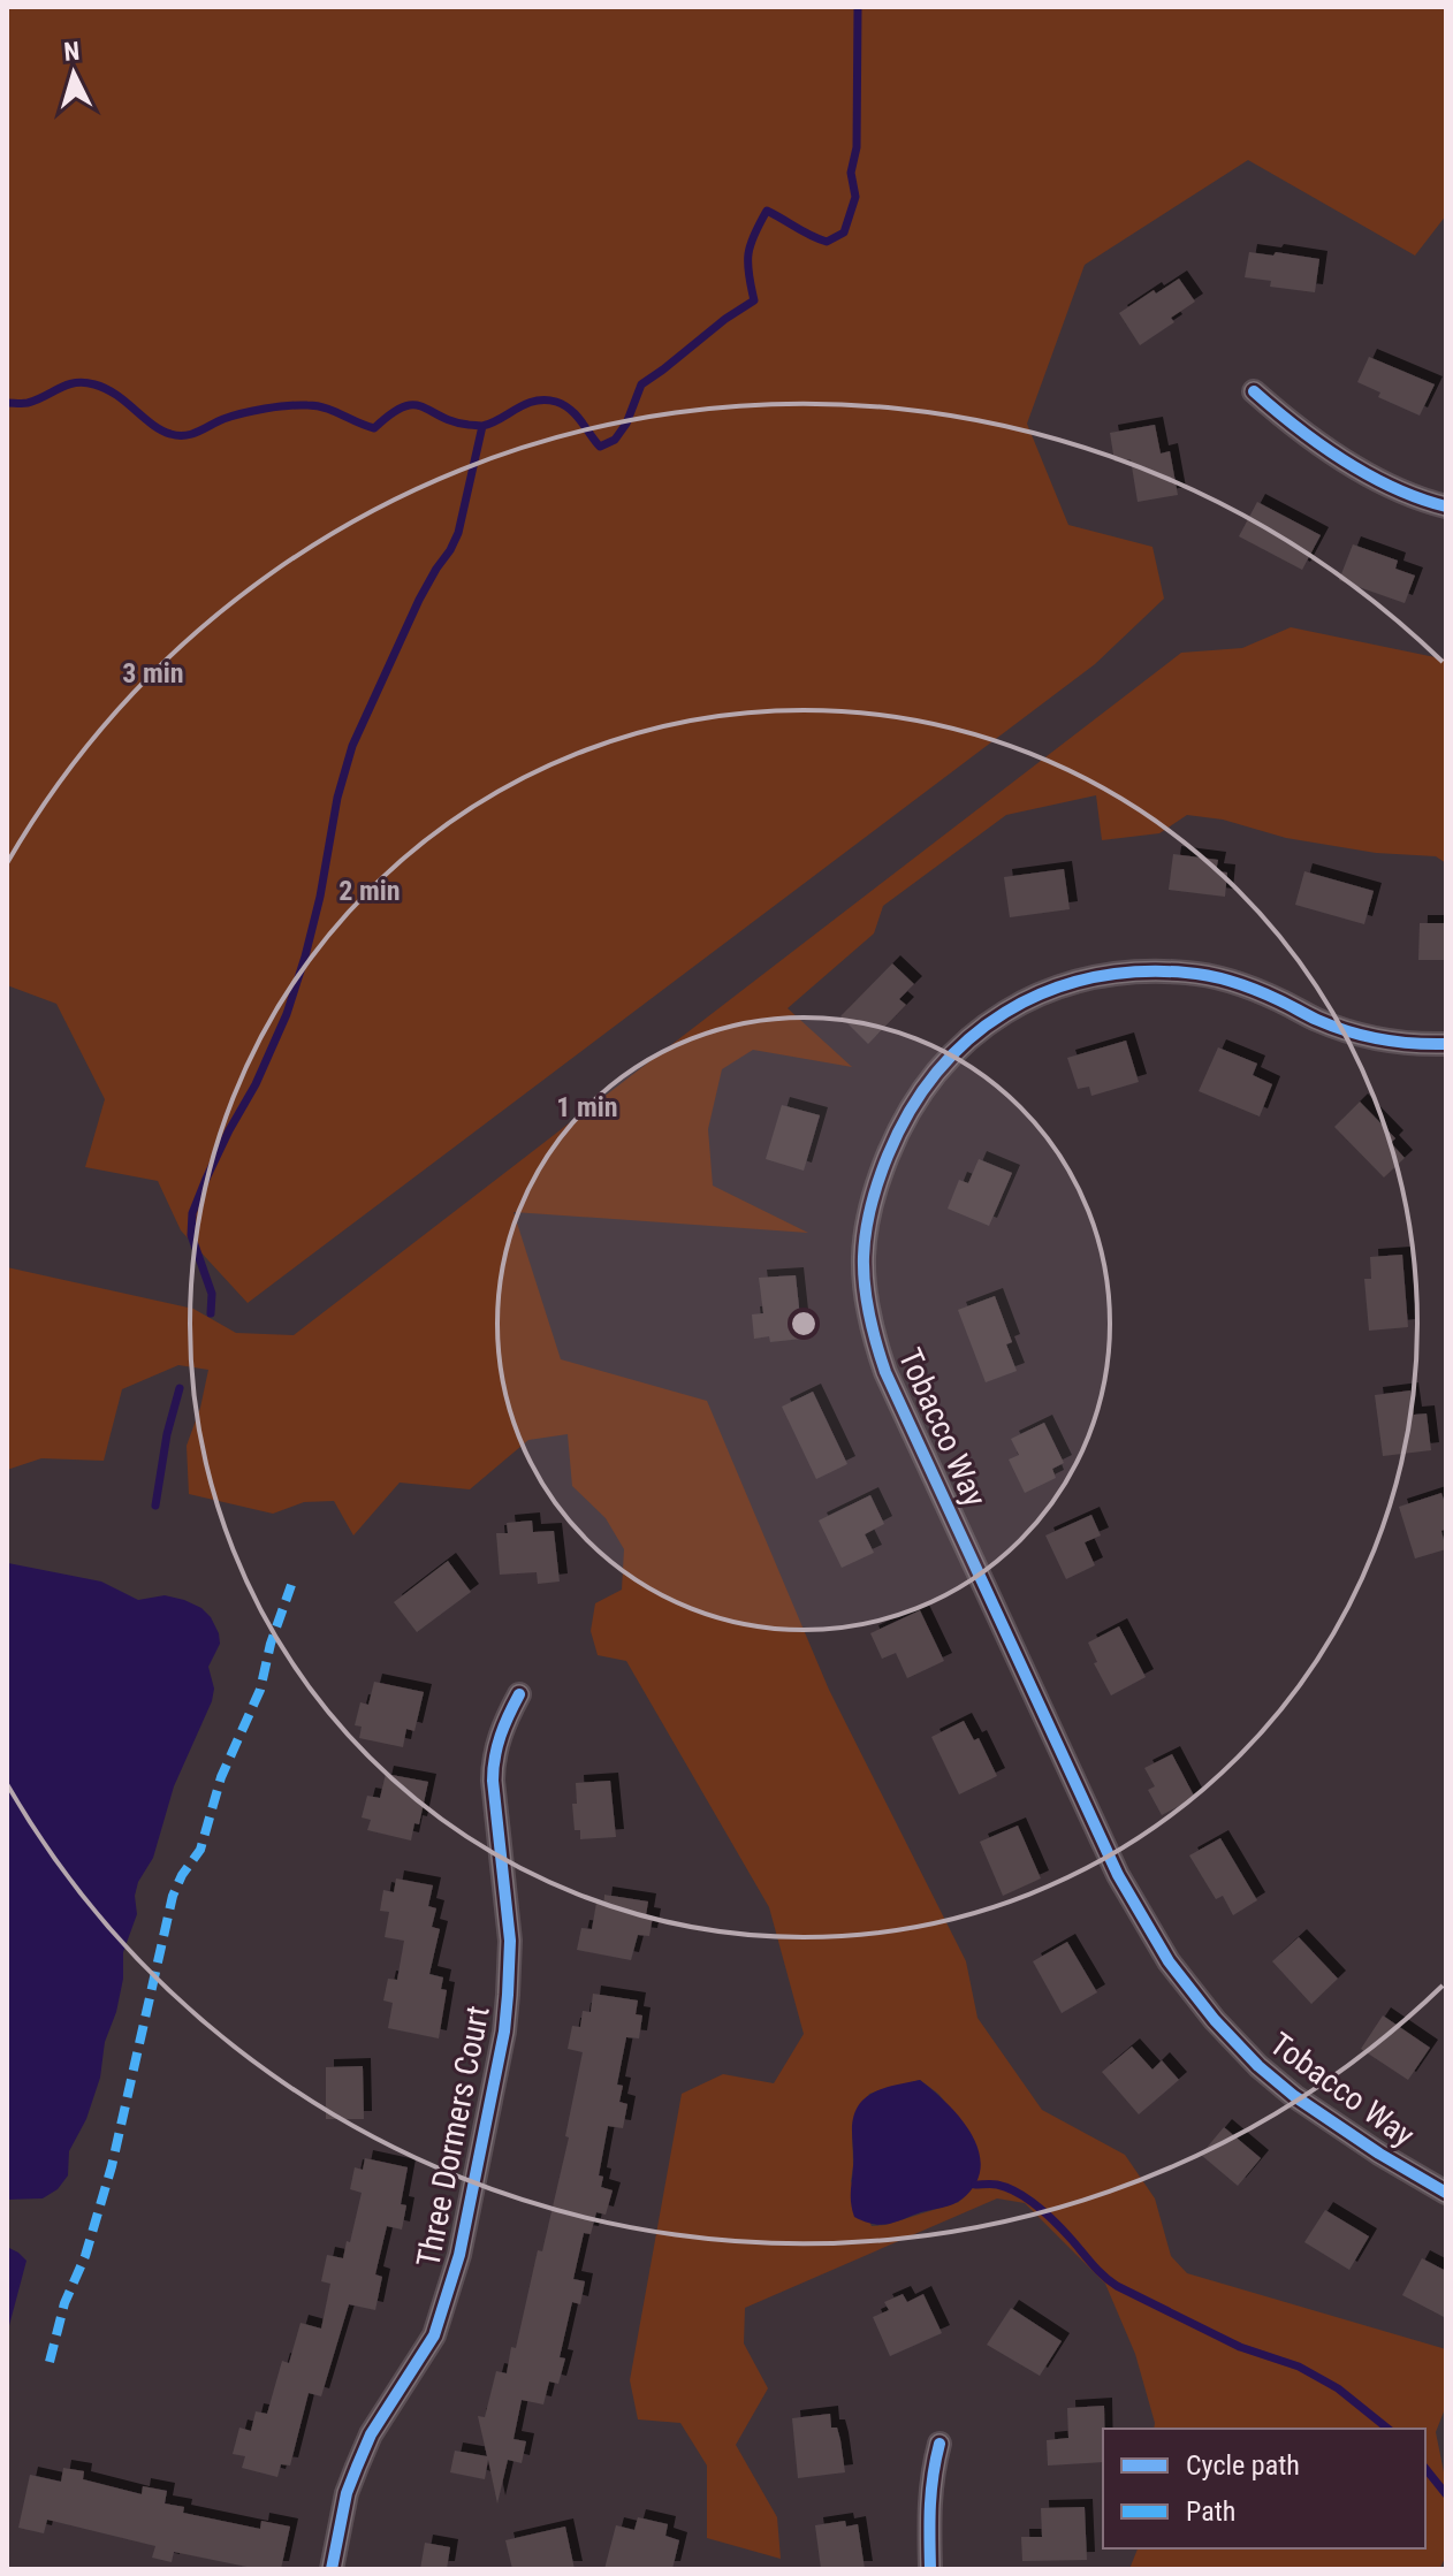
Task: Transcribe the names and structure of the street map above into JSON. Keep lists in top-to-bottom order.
{
  "streets": {
    "street": ["Tobacco Way", "Three Dormers Court"]
  },
  "legend": ["Cycle path", "Path"],
  "north": "top",
  "rings": ["3 min", "2 min", "1 min"]
}
